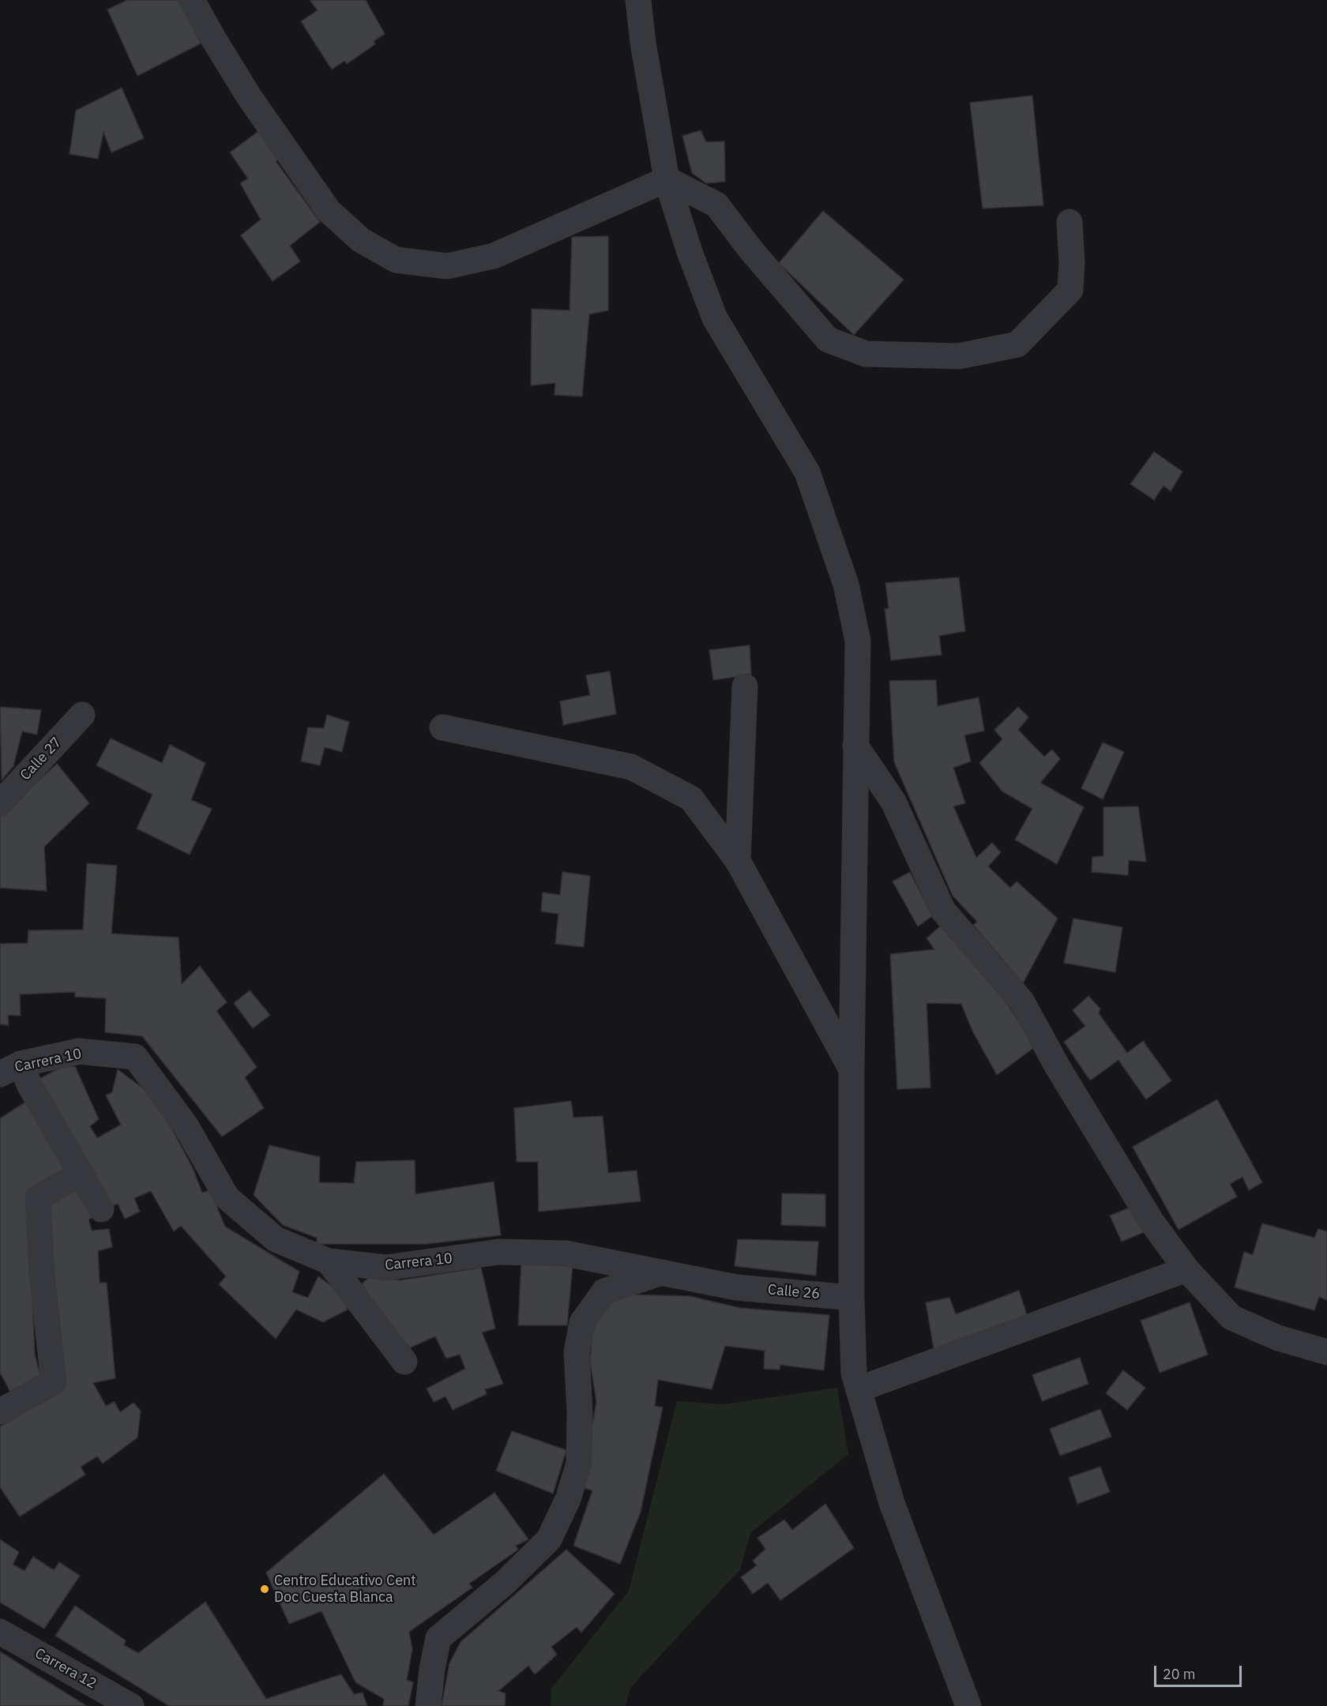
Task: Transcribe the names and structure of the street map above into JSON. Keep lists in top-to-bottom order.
{
  "streets": {
    "street": [
      "Calle 27",
      "Carrera 10",
      "Calle 26",
      "Carrera 12"
    ]
  },
  "crossings": [
    ["Carrera 10", "Calle 26"]
  ],
  "places": ["Centro Educativo Cent Doc Cuesta Blanca"],
  "scale_bar": "20 m"
}
